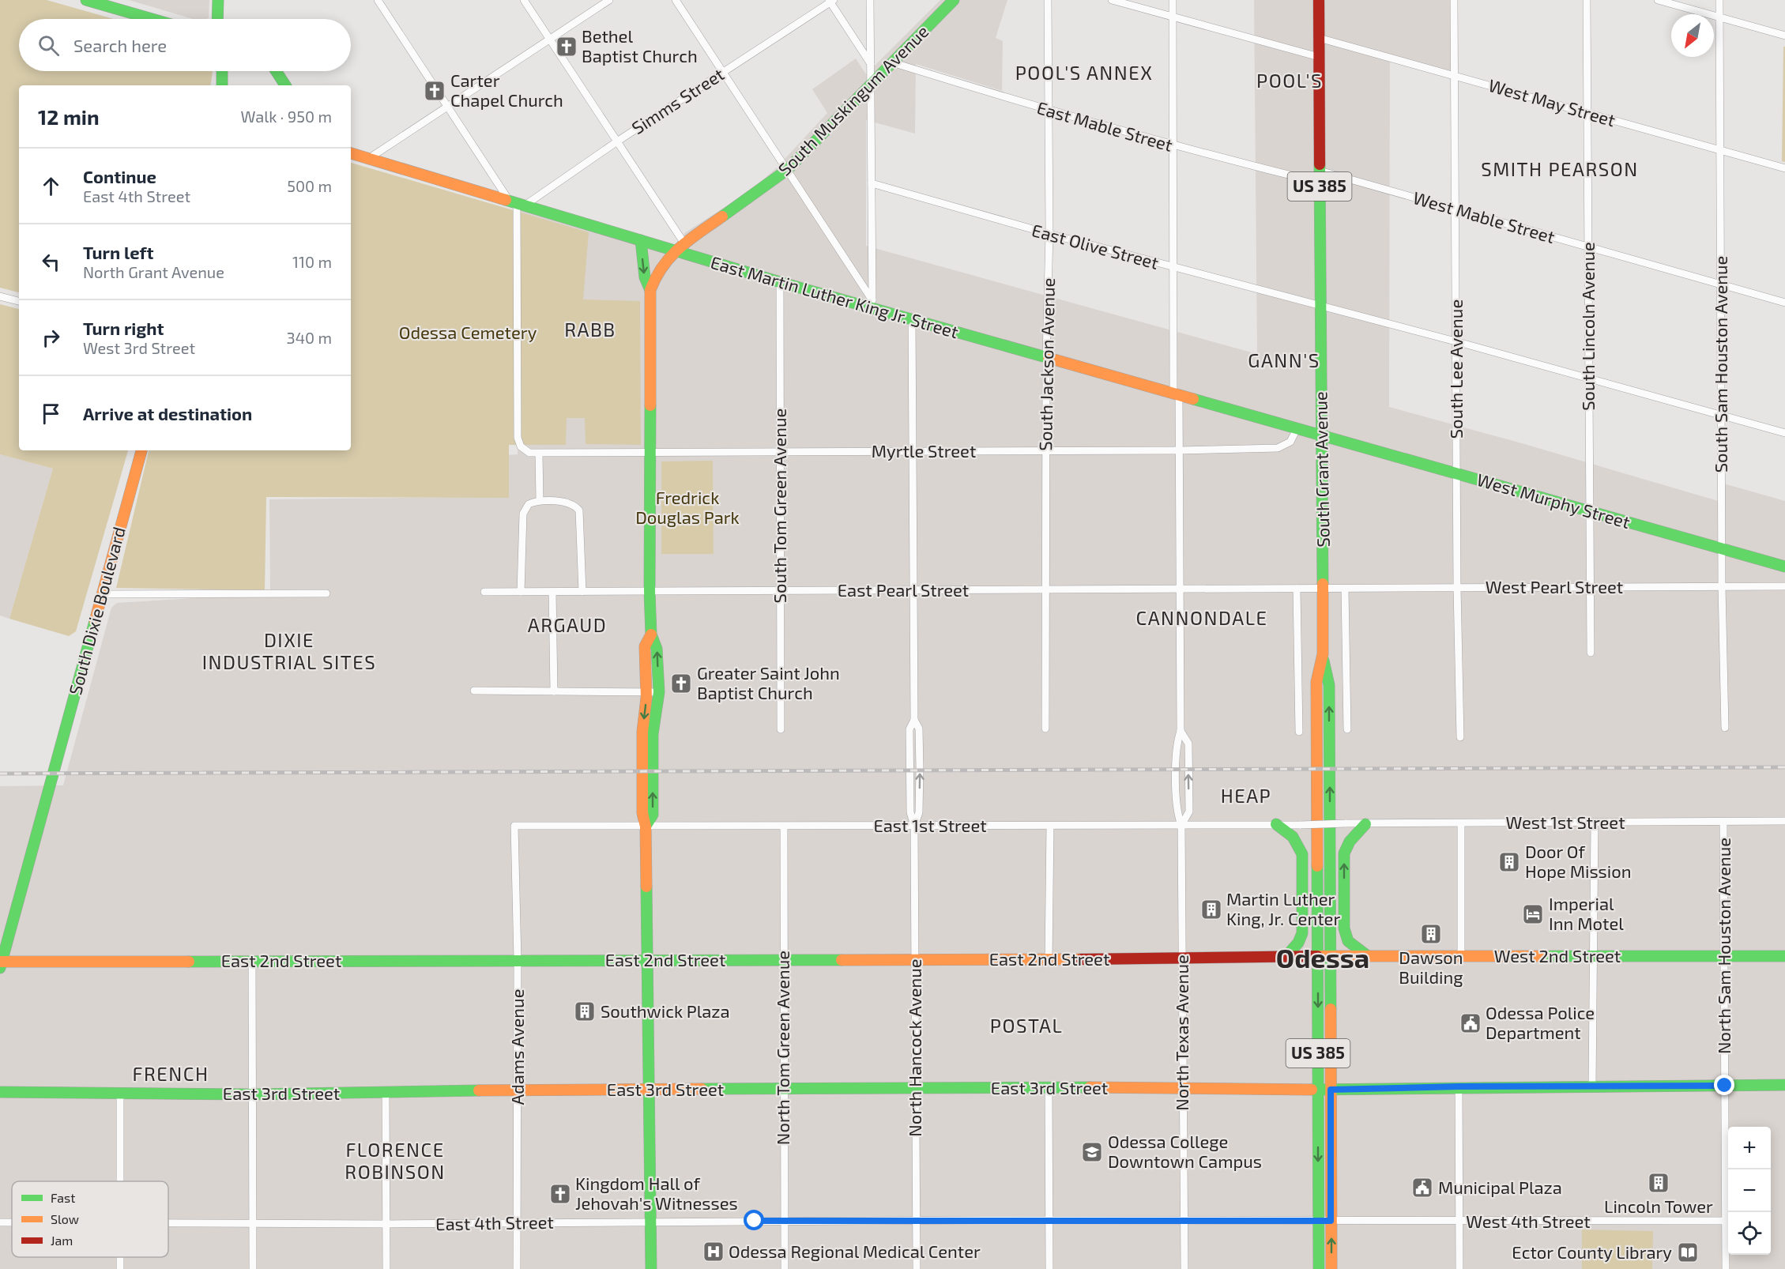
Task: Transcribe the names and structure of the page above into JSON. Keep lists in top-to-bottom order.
{
  "streets": {
    "street": [
      "South Muskingum Avenue",
      "Simms Street",
      "West May Street",
      "East Mable Street",
      "US 385",
      "West Mable Street",
      "East Olive Street",
      "East Martin Luther King Jr. Street",
      "South Lincoln Avenue",
      "South Jackson Avenue",
      "South Sam Houston Avenue",
      "South Lee Avenue",
      "Myrtle Street",
      "South Grant Avenue",
      "West Murphy Street",
      "South Tom Green Avenue",
      "West Pearl Street",
      "East Pearl Street",
      "South Dixie Boulevard",
      "West 1st Street",
      "East 1st Street",
      "North Sam Houston Avenue",
      "West 2nd Street",
      "East 2nd Street",
      "North Texas Avenue",
      "Adams Avenue",
      "North Tom Green Avenue",
      "North Hancock Avenue",
      "East 3rd Street",
      "West 4th Street",
      "East 4th Street"
    ]
  },
  "crossings": [
    ["South Muskingum Avenue", "East Mable Street"],
    ["South Muskingum Avenue", "East Martin Luther King Jr. Street"],
    ["South Muskingum Avenue", "Myrtle Street"],
    ["South Muskingum Avenue", "East Pearl Street"],
    ["Simms Street", "East Martin Luther King Jr. Street"],
    ["West May Street", "South Lincoln Avenue"],
    ["West May Street", "South Sam Houston Avenue"],
    ["West May Street", "South Lee Avenue"],
    ["West May Street", "South Grant Avenue"],
    ["East Mable Street", "South Jackson Avenue"],
    ["East Mable Street", "South Grant Avenue"],
    ["US 385", "South Grant Avenue"],
    ["US 385", "West 2nd Street"],
    ["US 385", "East 2nd Street"],
    ["US 385", "East 3rd Street"],
    ["US 385", "West 4th Street"],
    ["US 385", "East 4th Street"],
    ["West Mable Street", "South Lincoln Avenue"],
    ["West Mable Street", "South Sam Houston Avenue"],
    ["West Mable Street", "South Lee Avenue"],
    ["West Mable Street", "South Grant Avenue"],
    ["East Olive Street", "South Lincoln Avenue"],
    ["East Olive Street", "South Jackson Avenue"],
    ["East Olive Street", "South Sam Houston Avenue"],
    ["East Olive Street", "South Lee Avenue"],
    ["East Olive Street", "South Grant Avenue"],
    ["East Martin Luther King Jr. Street", "South Jackson Avenue"],
    ["East Martin Luther King Jr. Street", "Myrtle Street"],
    ["East Martin Luther King Jr. Street", "South Grant Avenue"],
    ["East Martin Luther King Jr. Street", "West Murphy Street"],
    ["East Martin Luther King Jr. Street", "South Tom Green Avenue"],
    ["East Martin Luther King Jr. Street", "North Hancock Avenue"],
    ["South Lincoln Avenue", "West Murphy Street"],
    ["South Lincoln Avenue", "West Pearl Street"],
    ["South Jackson Avenue", "Myrtle Street"],
    ["South Jackson Avenue", "East Pearl Street"],
    ["South Sam Houston Avenue", "West Murphy Street"],
    ["South Sam Houston Avenue", "West Pearl Street"],
    ["South Lee Avenue", "West Murphy Street"],
    ["South Lee Avenue", "West Pearl Street"],
    ["Myrtle Street", "South Tom Green Avenue"],
    ["Myrtle Street", "North Hancock Avenue"],
    ["South Grant Avenue", "West Murphy Street"],
    ["South Grant Avenue", "West Pearl Street"],
    ["South Grant Avenue", "East Pearl Street"],
    ["South Grant Avenue", "West 2nd Street"],
    ["South Grant Avenue", "East 2nd Street"],
    ["South Tom Green Avenue", "East Pearl Street"],
    ["West Pearl Street", "East Pearl Street"],
    ["East Pearl Street", "North Hancock Avenue"],
    ["South Dixie Boulevard", "East 2nd Street"],
    ["West 1st Street", "East 1st Street"],
    ["West 1st Street", "North Sam Houston Avenue"],
    ["East 1st Street", "North Texas Avenue"],
    ["East 1st Street", "Adams Avenue"],
    ["East 1st Street", "North Tom Green Avenue"],
    ["East 1st Street", "North Hancock Avenue"],
    ["North Sam Houston Avenue", "West 2nd Street"],
    ["North Sam Houston Avenue", "East 3rd Street"],
    ["North Sam Houston Avenue", "West 4th Street"],
    ["West 2nd Street", "East 2nd Street"],
    ["East 2nd Street", "North Texas Avenue"],
    ["East 2nd Street", "Adams Avenue"],
    ["East 2nd Street", "North Tom Green Avenue"],
    ["East 2nd Street", "North Hancock Avenue"],
    ["North Texas Avenue", "East 3rd Street"],
    ["North Texas Avenue", "East 4th Street"],
    ["Adams Avenue", "East 3rd Street"],
    ["Adams Avenue", "East 4th Street"],
    ["North Tom Green Avenue", "East 3rd Street"],
    ["North Tom Green Avenue", "East 4th Street"],
    ["North Hancock Avenue", "East 3rd Street"],
    ["North Hancock Avenue", "East 4th Street"],
    ["West 4th Street", "East 4th Street"]
  ],
  "districts": [
    "POOL'S ANNEX",
    "POOL'S",
    "SMITH PEARSON",
    "RABB",
    "GANN'S",
    "CANNONDALE",
    "ARGAUD",
    "DIXIE INDUSTRIAL SITES",
    "HEAP",
    "Odessa",
    "POSTAL",
    "FRENCH",
    "FLORENCE ROBINSON"
  ],
  "parks": ["Odessa Cemetery", "Fredrick Douglas Park"],
  "places": {
    "church": [
      "Bethel Baptist Church",
      "Carter Chapel Church",
      "Greater Saint John Baptist Church",
      "Kingdom Hall of Jehovah's Witnesses"
    ],
    "building": [
      "Door Of Hope Mission",
      "Martin Luther King, Jr. Center",
      "Dawson Building",
      "Southwick Plaza",
      "Lincoln Tower"
    ],
    "hotel": ["Imperial Inn Motel"],
    "public building": ["Odessa Police Department", "Municipal Plaza"],
    "school or university": ["Odessa College Downtown Campus"],
    "hospital": ["Odessa Regional Medical Center"],
    "library": ["Ector County Library"]
  },
  "legend": ["Fast", "Slow", "Jam"],
  "north": "bottom left",
  "page": {
    "search": "Search here",
    "heading": ["12 min", "Walk · 950 m"],
    "list": [
      ["Continue", "East 4th Street", "500 m"],
      ["Turn left", "North Grant Avenue", "110 m"],
      ["Turn right", "West 3rd Street", "340 m"],
      "Arrive at destination"
    ],
    "map_buttons": ["+", "−"]
  }
}
